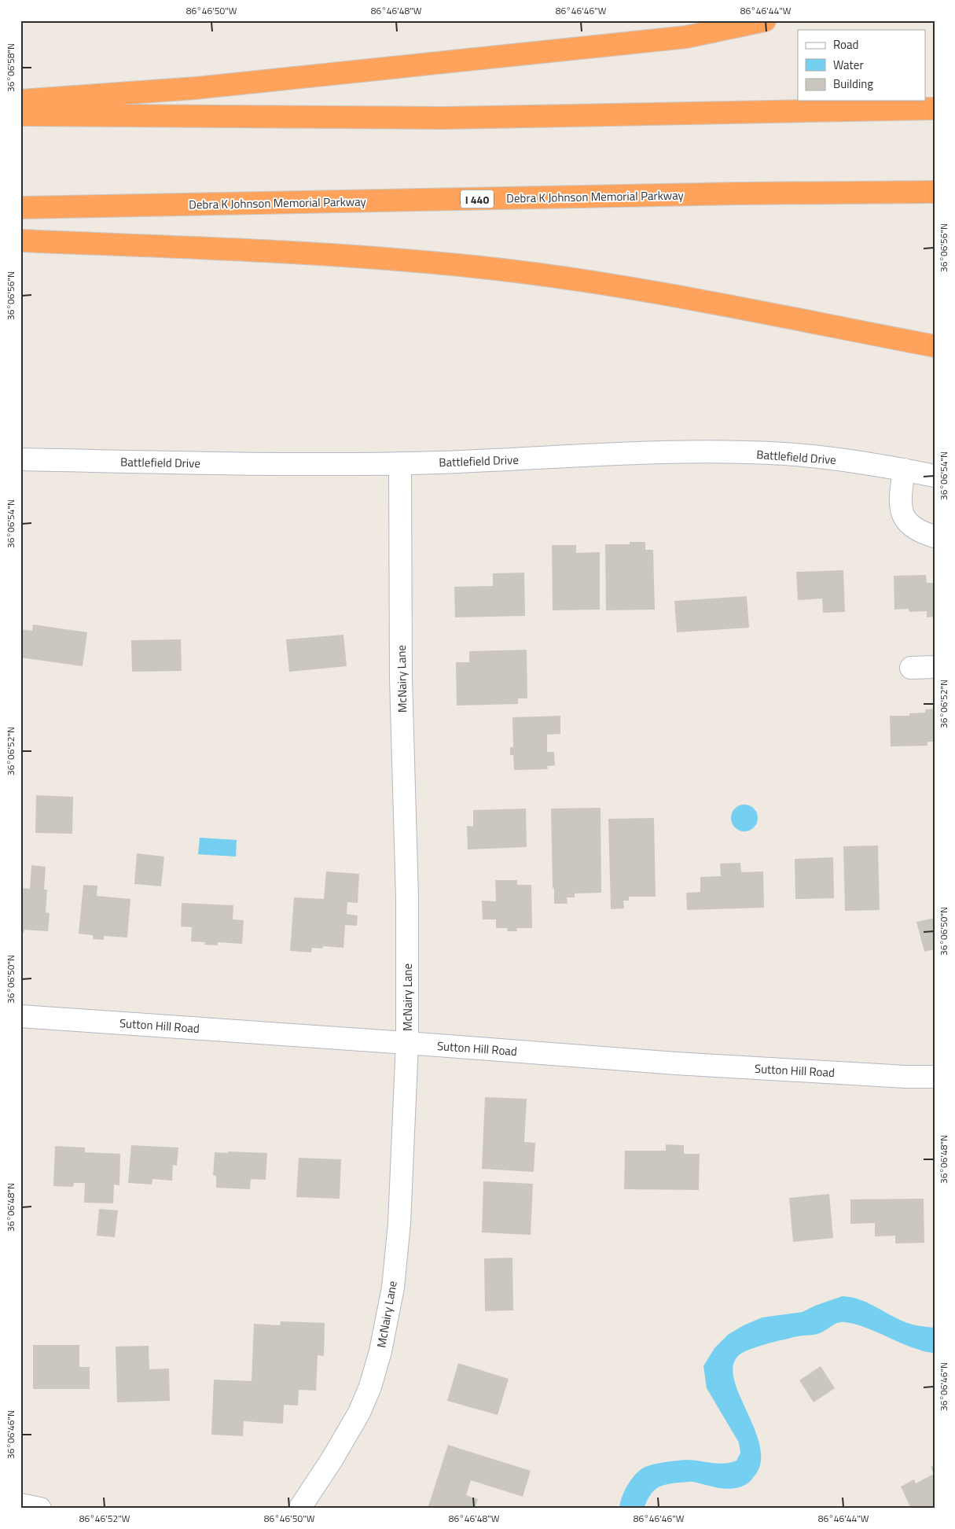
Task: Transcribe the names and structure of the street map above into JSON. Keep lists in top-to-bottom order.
{
  "streets": {
    "highway": ["Debra K Johnson Memorial Parkway", "I 440"],
    "street": ["Battlefield Drive", "McNairy Lane", "Sutton Hill Road"]
  },
  "crossings": [
    ["Battlefield Drive", "McNairy Lane"],
    ["McNairy Lane", "Sutton Hill Road"]
  ],
  "legend": ["Road", "Water", "Building"],
  "coordinates": [
    "86°46'50\"W",
    "86°46'48\"W",
    "86°46'46\"W",
    "86°46'44\"W",
    "36°06'58\"N",
    "36°06'56\"N",
    "36°06'54\"N",
    "36°06'52\"N",
    "36°06'50\"N",
    "36°06'48\"N",
    "36°06'46\"N",
    "86°46'52\"W"
  ]
}
